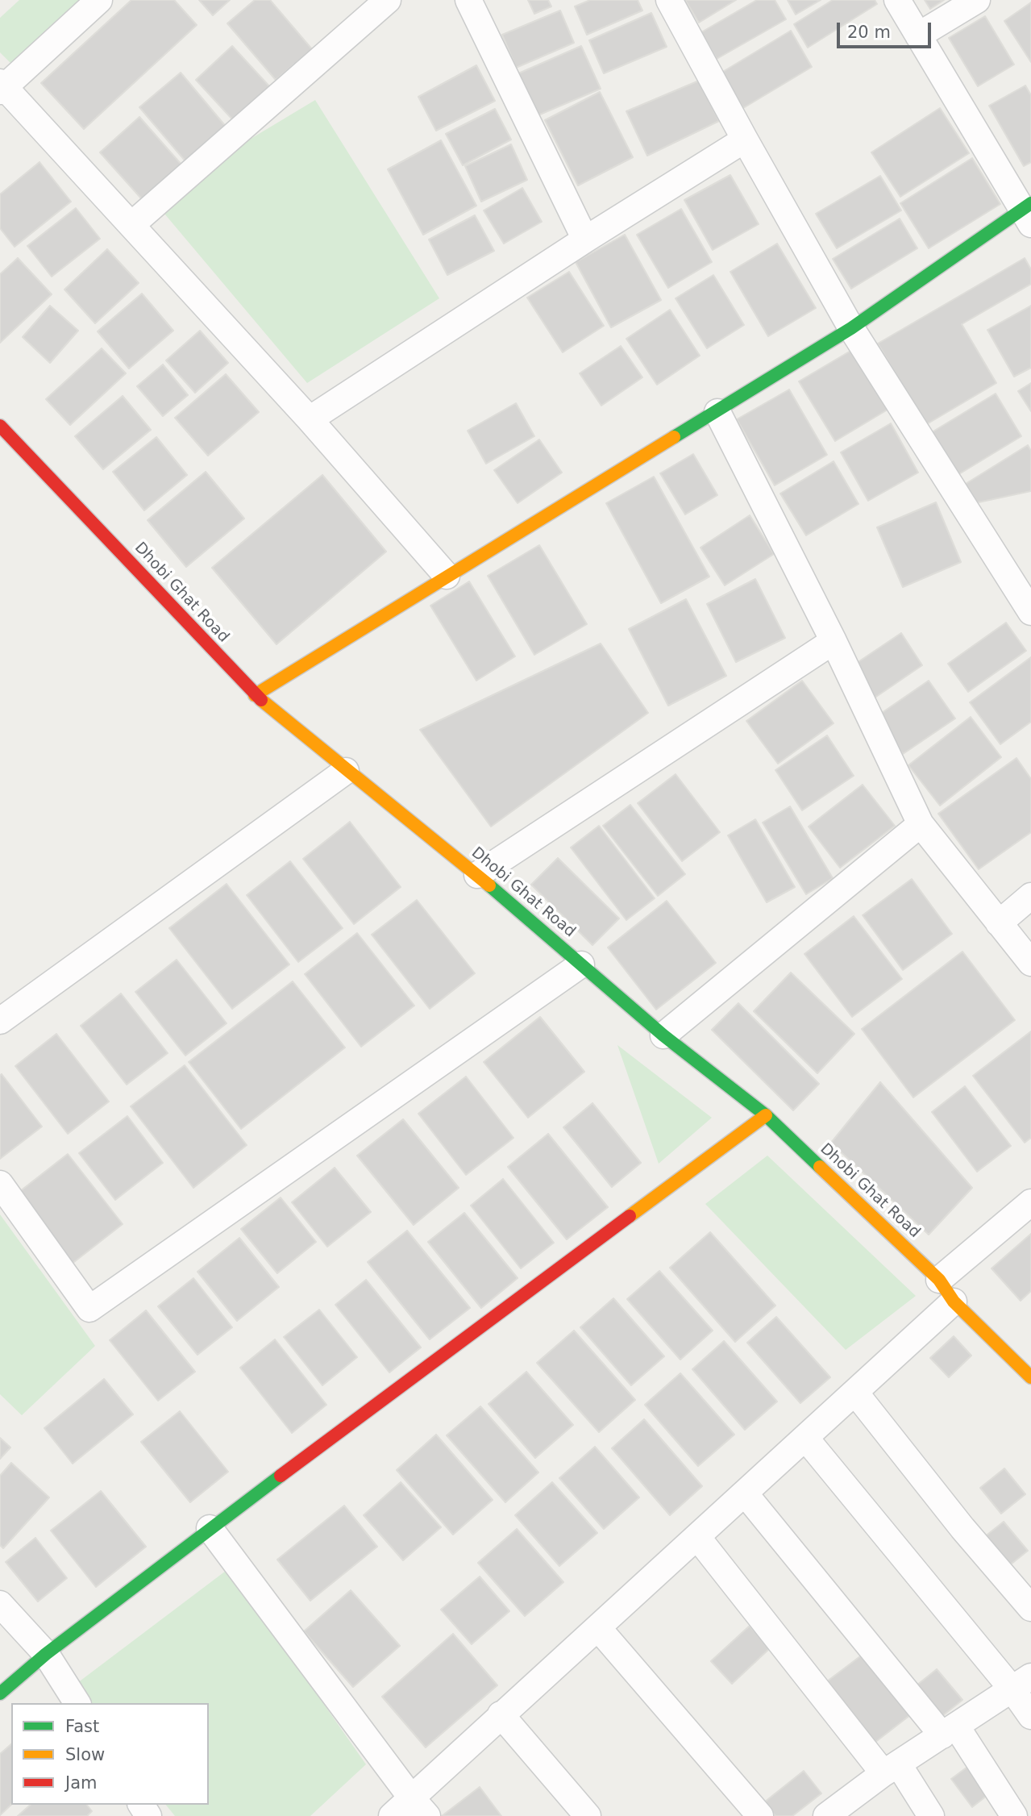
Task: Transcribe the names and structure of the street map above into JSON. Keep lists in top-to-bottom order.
{
  "streets": {
    "street": ["Dhobi Ghat Road"]
  },
  "legend": ["Fast", "Slow", "Jam"],
  "scale_bar": "20 m"
}
